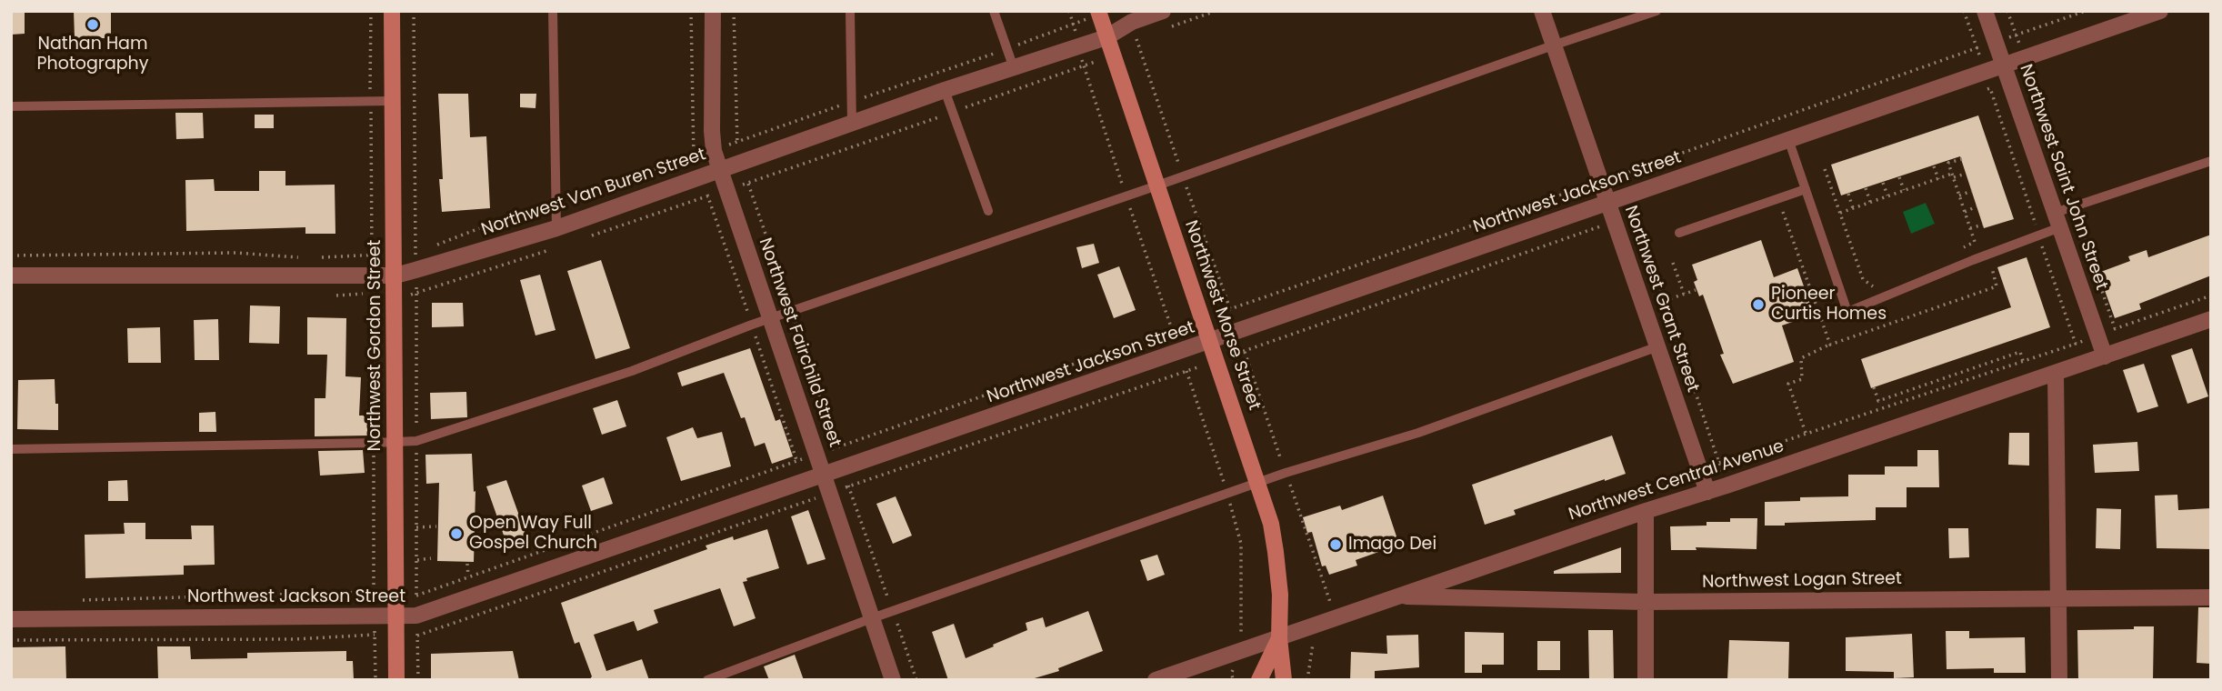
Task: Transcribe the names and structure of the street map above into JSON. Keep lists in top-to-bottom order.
{
  "streets": {
    "main road": ["Northwest Morse Street", "Northwest Gordon Street"],
    "street": [
      "Northwest Saint John Street",
      "Northwest Van Buren Street",
      "Northwest Jackson Street",
      "Northwest Grant Street",
      "Northwest Fairchild Street",
      "Northwest Central Avenue",
      "Northwest Logan Street"
    ]
  },
  "crossings": [
    ["Northwest Saint John Street", "Northwest Jackson Street"],
    ["Northwest Saint John Street", "Northwest Central Avenue"],
    ["Northwest Van Buren Street", "Northwest Morse Street"],
    ["Northwest Van Buren Street", "Northwest Fairchild Street"],
    ["Northwest Van Buren Street", "Northwest Gordon Street"],
    ["Northwest Jackson Street", "Northwest Grant Street"],
    ["Northwest Jackson Street", "Northwest Morse Street"],
    ["Northwest Jackson Street", "Northwest Fairchild Street"],
    ["Northwest Jackson Street", "Northwest Gordon Street"],
    ["Northwest Grant Street", "Northwest Central Avenue"],
    ["Northwest Morse Street", "Northwest Central Avenue"],
    ["Northwest Central Avenue", "Northwest Logan Street"]
  ],
  "places": [
    "Nathan Ham Photography",
    "Pioneer Curtis Homes",
    "Open Way Full Gospel Church",
    "Imago Dei"
  ]
}
